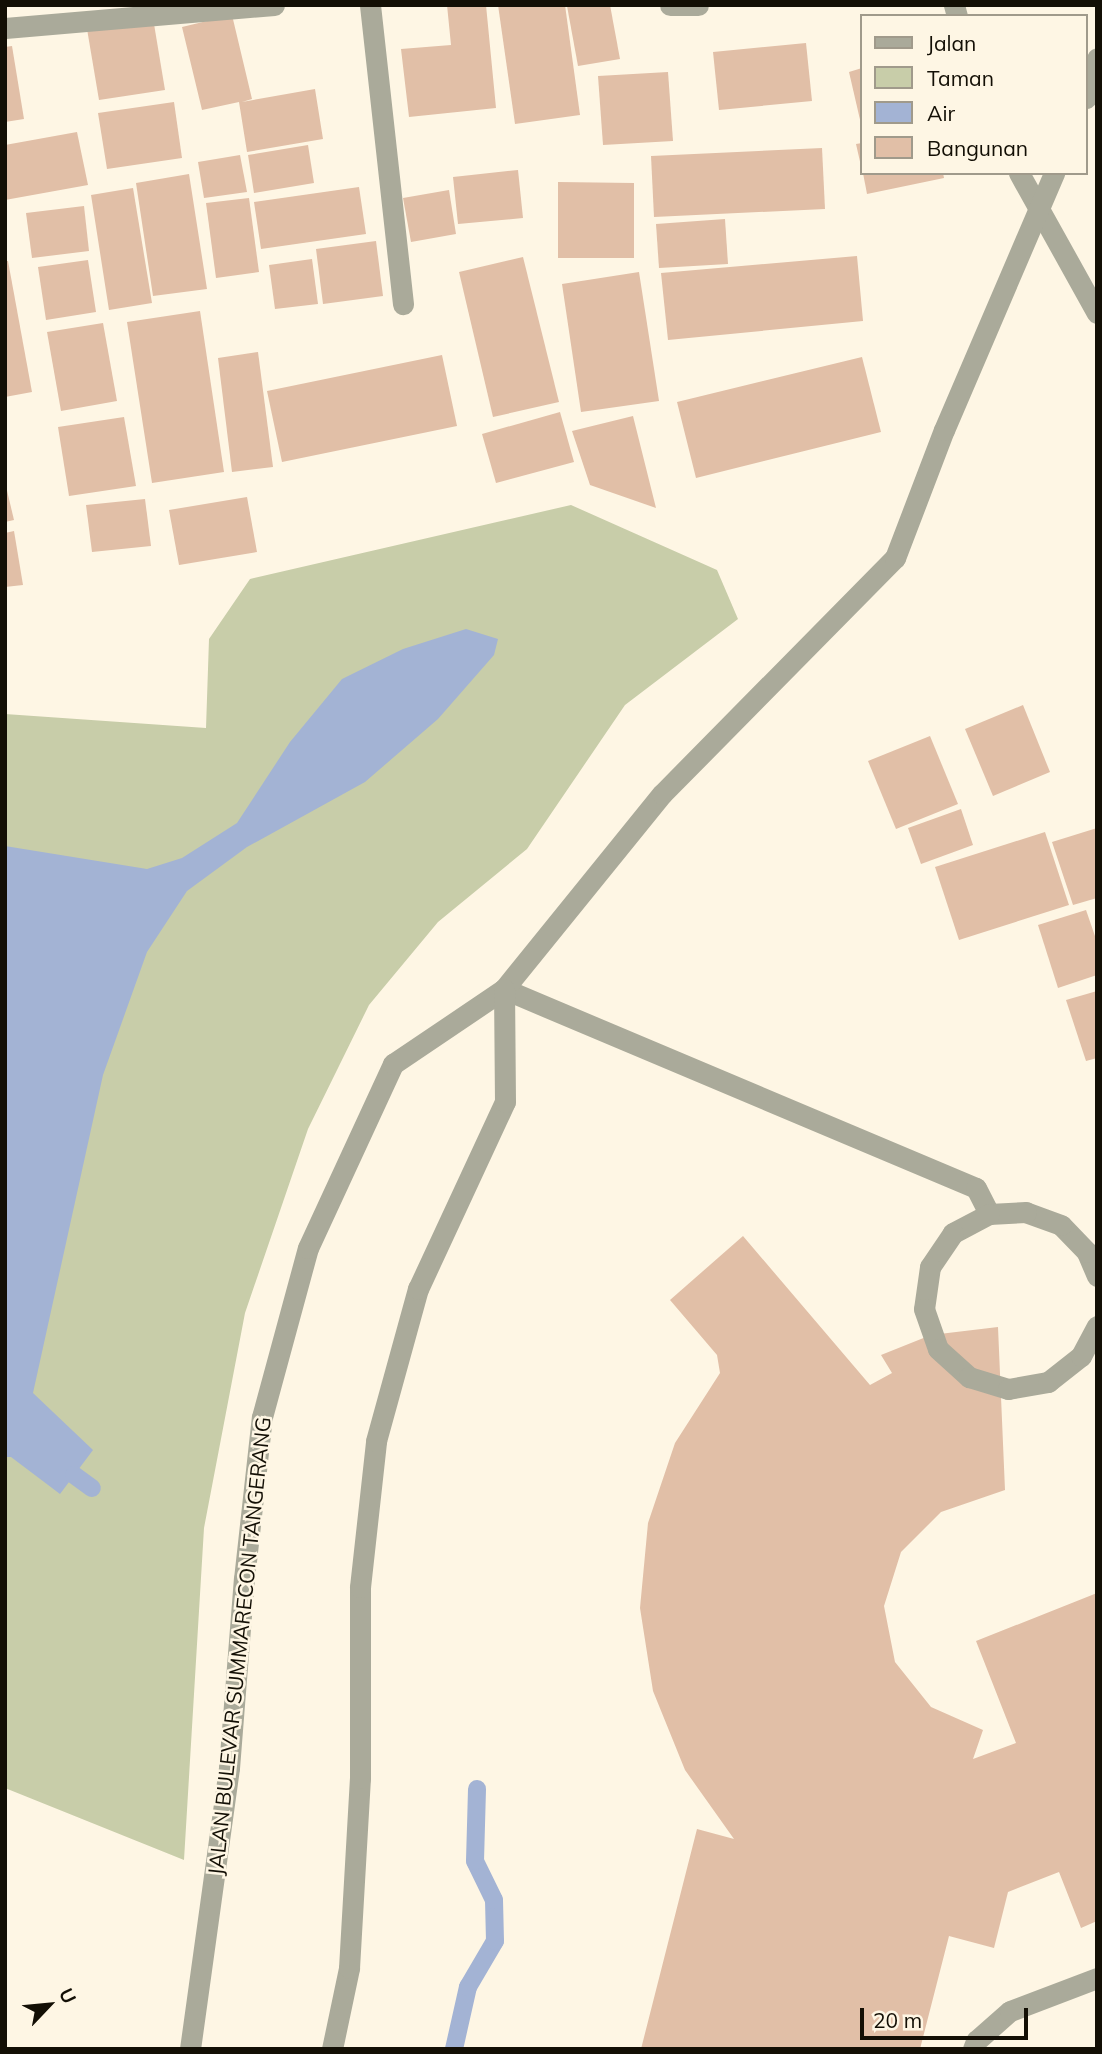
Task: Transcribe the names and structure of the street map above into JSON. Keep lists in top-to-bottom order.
{
  "streets": {
    "street": ["JALAN BULEVAR SUMMARECON TANGERANG"]
  },
  "legend": [
    "Jalan",
    "Taman",
    "Air",
    "Bangunan"
  ],
  "scale_bar": "20 m",
  "north": "top right"
}
